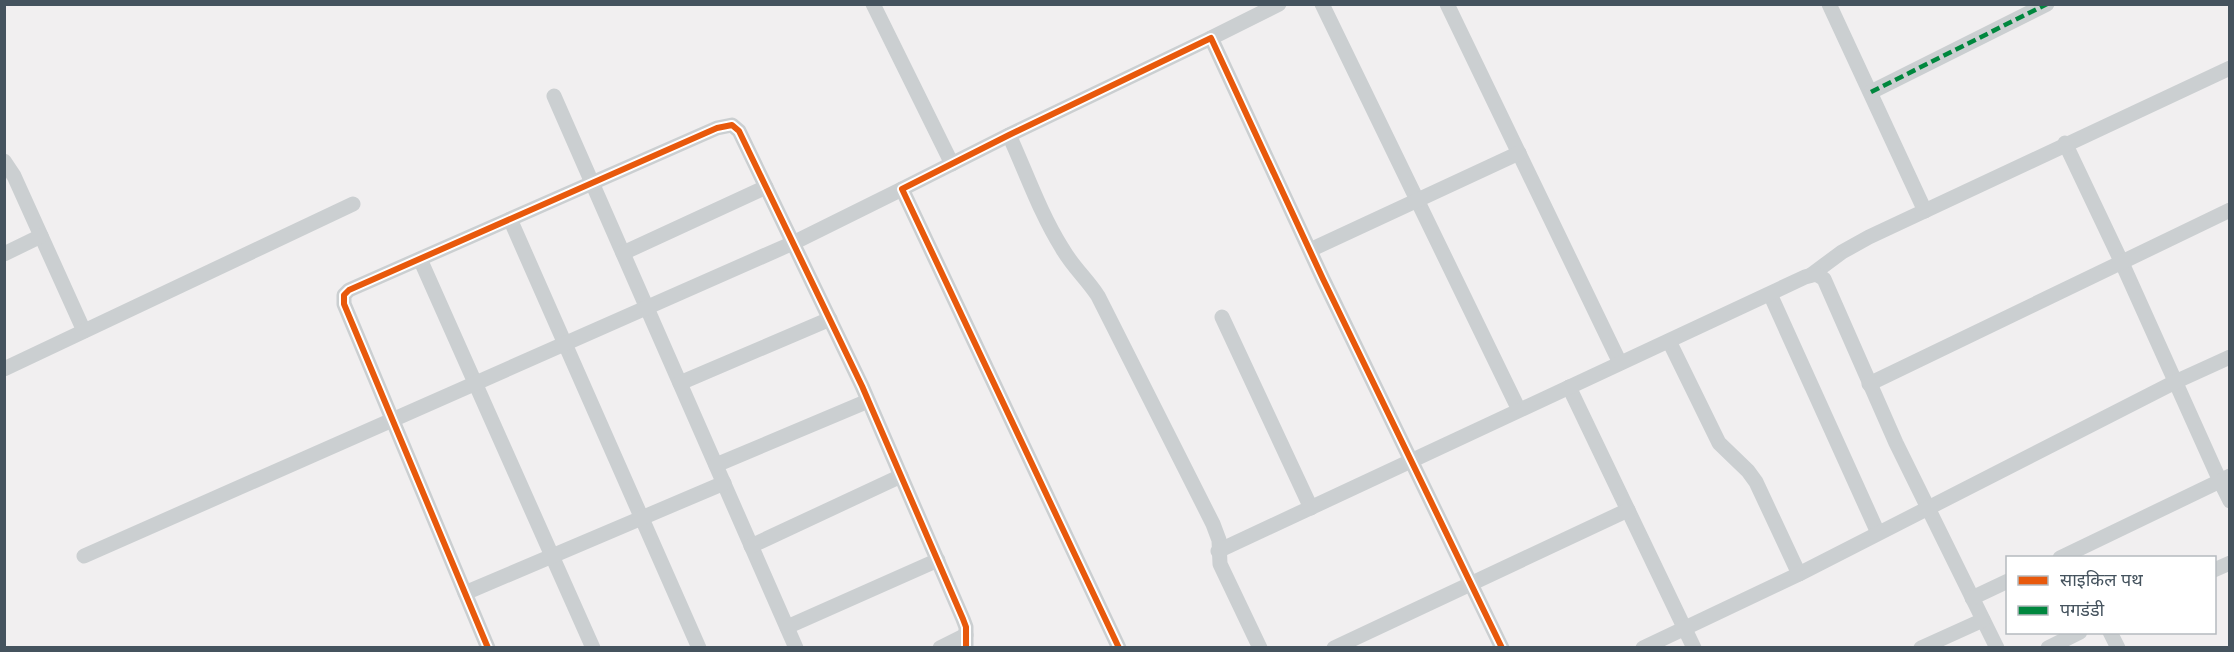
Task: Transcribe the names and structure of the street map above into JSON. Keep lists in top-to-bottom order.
{
  "legend": ["साइकिल पथ", "पगडंडी"]
}
